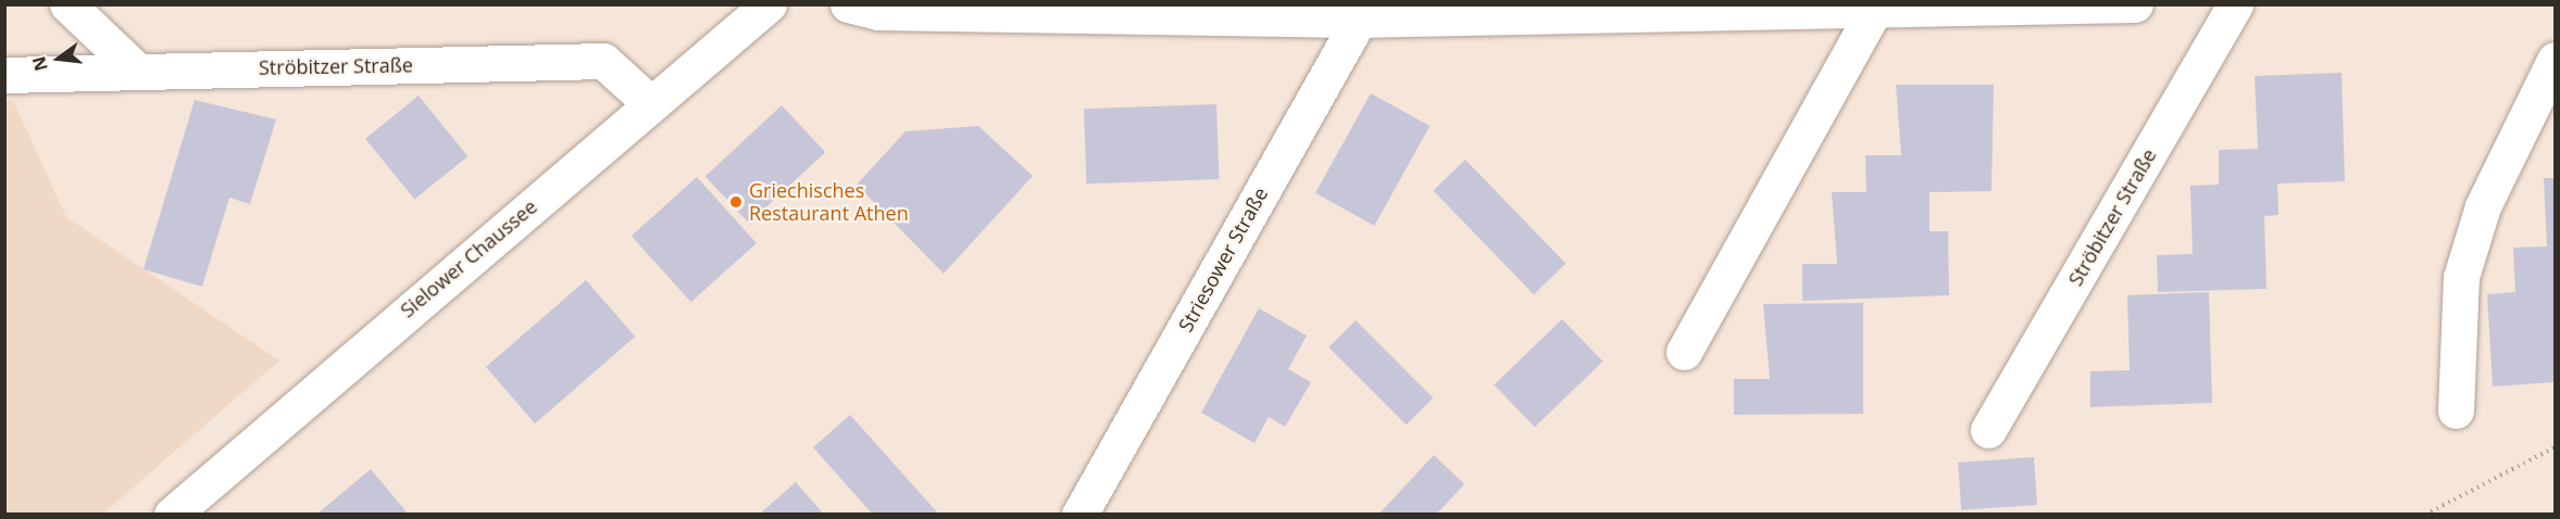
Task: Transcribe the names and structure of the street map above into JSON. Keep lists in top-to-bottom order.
{
  "streets": {
    "street": ["Ströbitzer Straße", "Sielower Chaussee", "Striesower Straße"]
  },
  "crossings": [
    ["Ströbitzer Straße", "Sielower Chaussee"]
  ],
  "places": ["Griechisches Restaurant Athen"],
  "north": "left"
}
